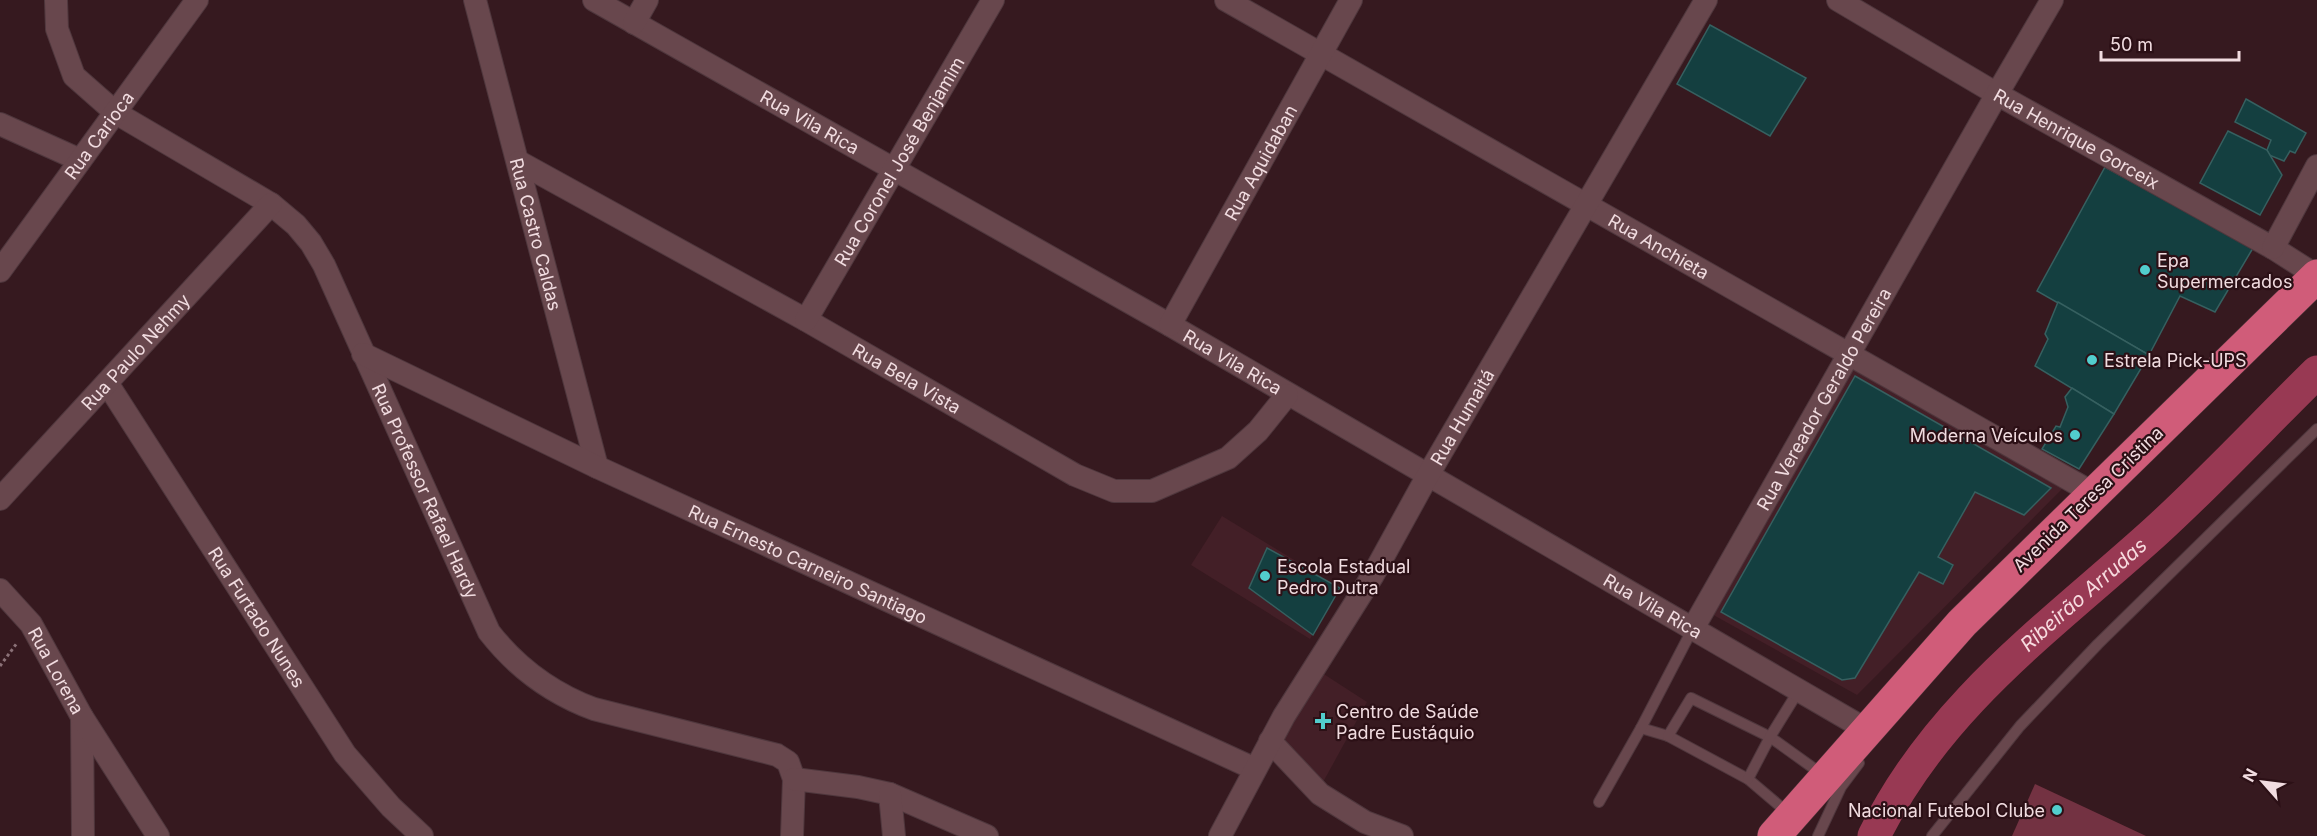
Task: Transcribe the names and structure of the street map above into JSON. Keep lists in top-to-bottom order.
{
  "streets": {
    "highway": ["Avenida Teresa Cristina"],
    "street": [
      "Rua Vila Rica",
      "Rua Carioca",
      "Rua Henrique Gorceix",
      "Rua Coronel José Benjamim",
      "Rua Aquidaban",
      "Rua Castro Caldas",
      "Rua Anchieta",
      "Rua Paulo Nehmy",
      "Rua Bela Vista",
      "Rua Vereador Geraldo Pereira",
      "Rua Humaitá",
      "Rua Professor Rafael Hardy",
      "Rua Ernesto Carneiro Santiago",
      "Rua Furtado Nunes",
      "Rua Lorena"
    ]
  },
  "crossings": [
    ["Rua Vila Rica", "Rua Coronel José Benjamim"],
    ["Rua Vila Rica", "Rua Aquidaban"],
    ["Rua Vila Rica", "Rua Bela Vista"],
    ["Rua Vila Rica", "Rua Vereador Geraldo Pereira"],
    ["Rua Vila Rica", "Rua Humaitá"],
    ["Rua Vila Rica", "Avenida Teresa Cristina"],
    ["Rua Carioca", "Rua Professor Rafael Hardy"],
    ["Rua Henrique Gorceix", "Rua Vereador Geraldo Pereira"],
    ["Rua Henrique Gorceix", "Avenida Teresa Cristina"],
    ["Rua Coronel José Benjamim", "Rua Bela Vista"],
    ["Rua Aquidaban", "Rua Anchieta"],
    ["Rua Castro Caldas", "Rua Bela Vista"],
    ["Rua Castro Caldas", "Rua Ernesto Carneiro Santiago"],
    ["Rua Anchieta", "Rua Vereador Geraldo Pereira"],
    ["Rua Anchieta", "Rua Humaitá"],
    ["Rua Anchieta", "Avenida Teresa Cristina"],
    ["Rua Paulo Nehmy", "Rua Professor Rafael Hardy"],
    ["Rua Paulo Nehmy", "Rua Furtado Nunes"],
    ["Rua Humaitá", "Rua Ernesto Carneiro Santiago"],
    ["Rua Professor Rafael Hardy", "Rua Ernesto Carneiro Santiago"]
  ],
  "water": ["Ribeirão Arrudas"],
  "places": {
    "other": [
      "Epa Supermercados",
      "Estrela Pick-UPS",
      "Moderna Veículos",
      "Escola Estadual Pedro Dutra",
      "Nacional Futebol Clube"
    ],
    "health": ["Centro de Saúde Padre Eustáquio"]
  },
  "scale_bar": "50 m",
  "north": "top left"
}
